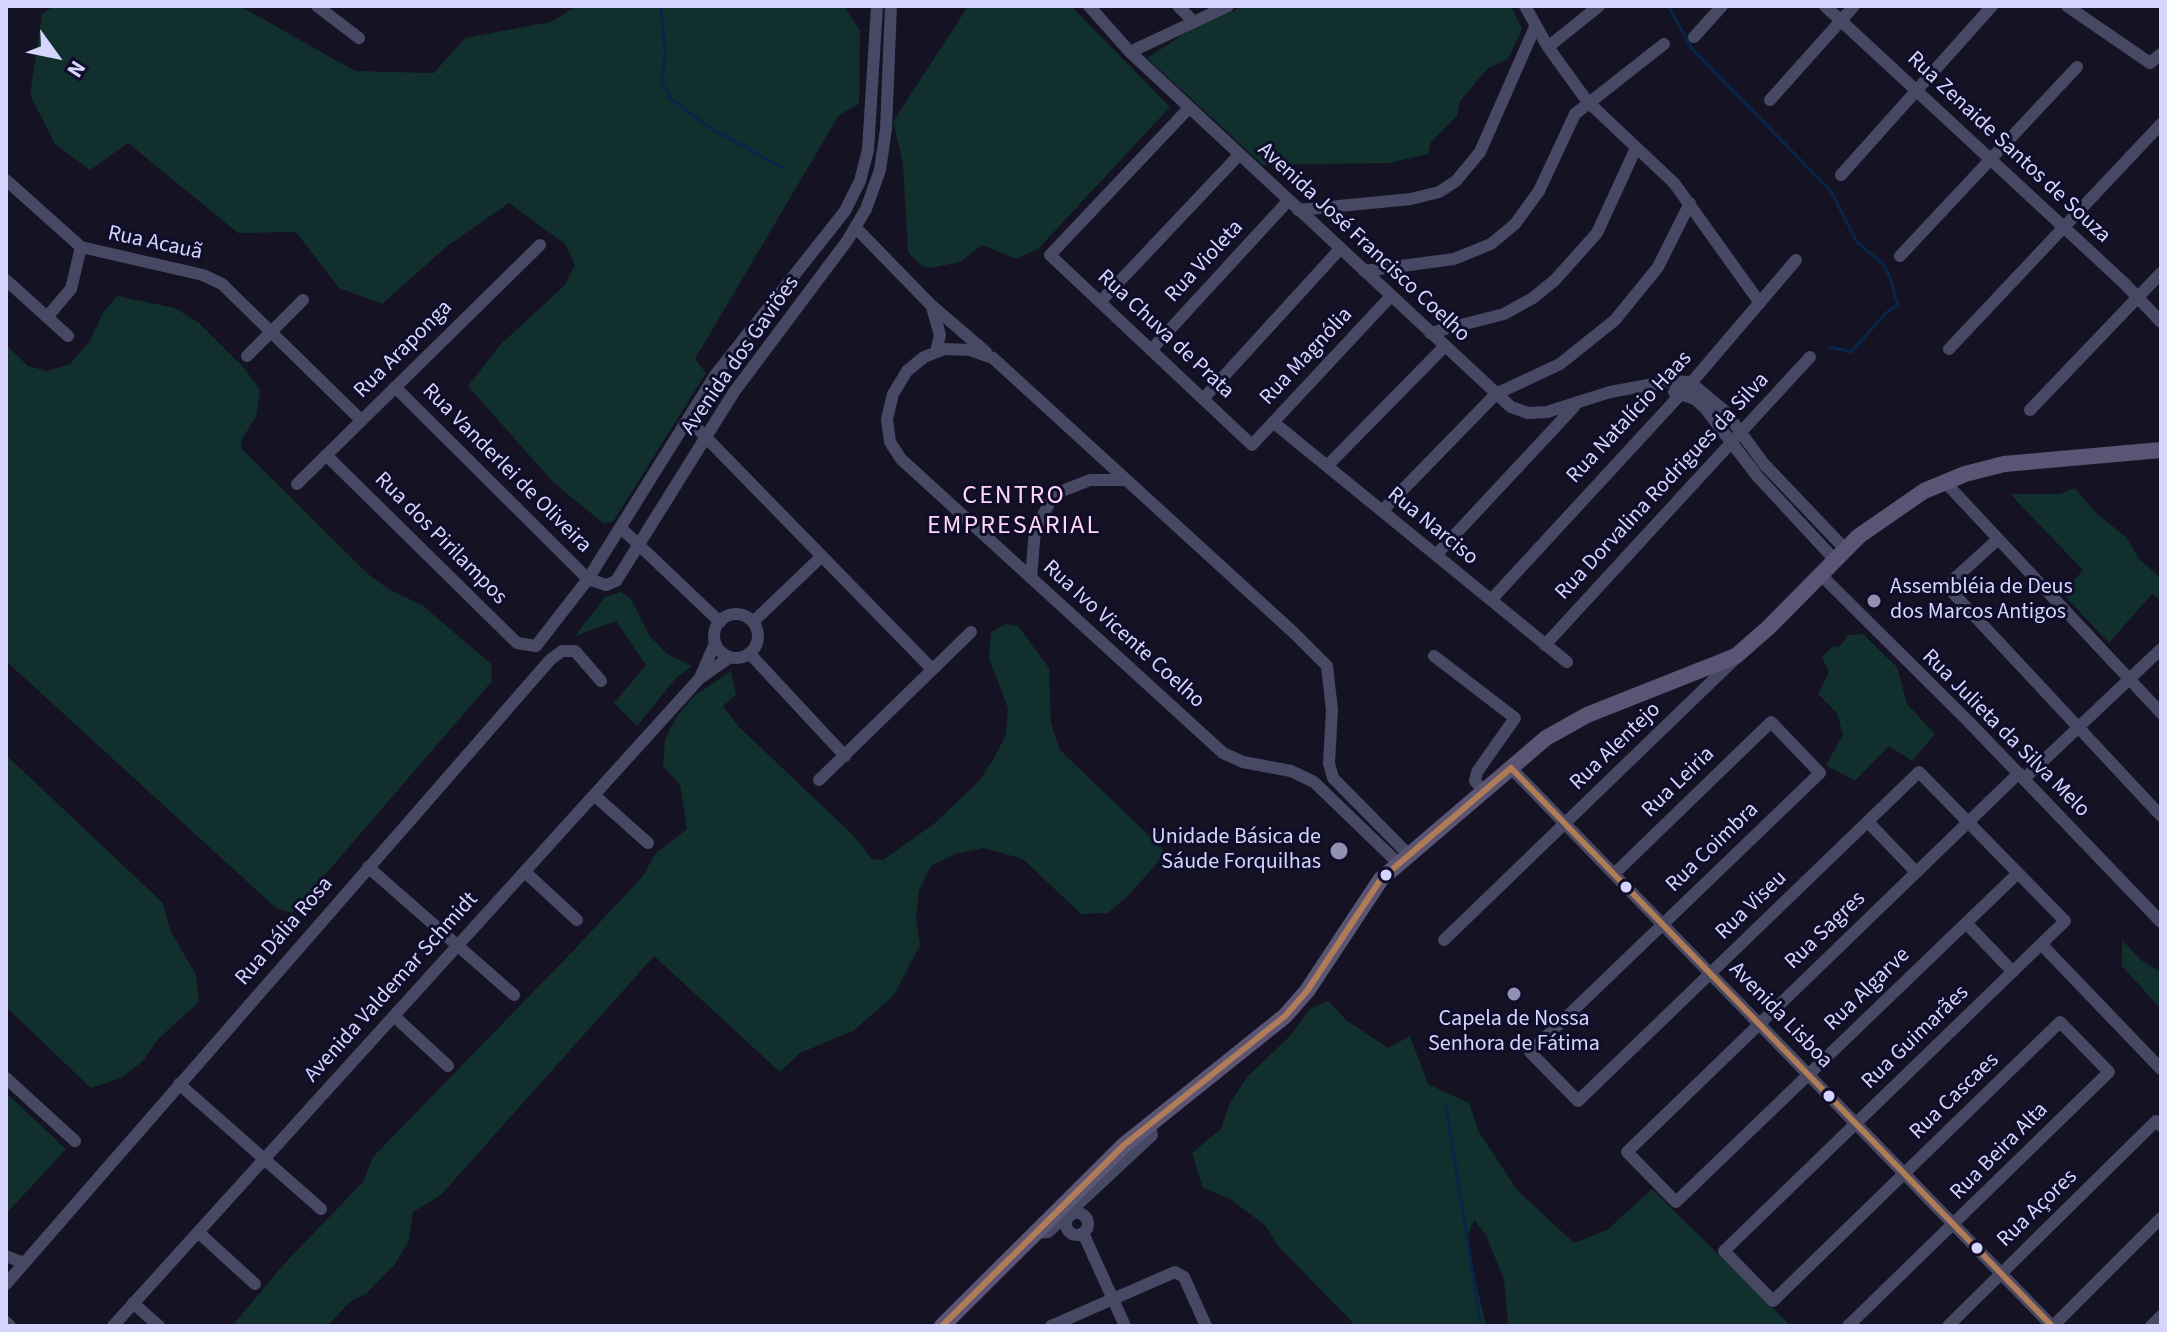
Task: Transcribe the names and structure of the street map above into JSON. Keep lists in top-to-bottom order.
{
  "streets": {
    "street": [
      "Rua Zenaide Santos de Souza",
      "Avenida José Francisco Coelho",
      "Rua Acauã",
      "Rua Violeta",
      "Rua Chuva de Prata",
      "Rua Araponga",
      "Avenida dos Gaviões",
      "Rua Magnólia",
      "Rua Natalício Haas",
      "Rua Vanderlei de Oliveira",
      "Rua Dorvalina Rodrigues da Silva",
      "Rua Narciso",
      "Rua dos Pirilampos",
      "Rua Ivo Vicente Coelho",
      "Rua Julieta da Silva Melo",
      "Rua Alentejo",
      "Rua Leiria",
      "Rua Coimbra",
      "Rua Viseu",
      "Rua Sagres",
      "Rua Dália Rosa",
      "Avenida Valdemar Schmidt",
      "Rua Algarve",
      "Avenida Lisboa",
      "Rua Guimarães",
      "Rua Cascaes",
      "Rua Beira Alta",
      "Rua Açores"
    ]
  },
  "crossings": [
    ["Avenida José Francisco Coelho", "Rua Violeta"],
    ["Avenida José Francisco Coelho", "Rua Chuva de Prata"],
    ["Avenida José Francisco Coelho", "Rua Magnólia"],
    ["Avenida José Francisco Coelho", "Rua Natalício Haas"],
    ["Avenida José Francisco Coelho", "Rua Dorvalina Rodrigues da Silva"],
    ["Rua Acauã", "Rua Araponga"],
    ["Rua Violeta", "Rua Chuva de Prata"],
    ["Rua Chuva de Prata", "Rua Magnólia"],
    ["Rua Araponga", "Rua Vanderlei de Oliveira"],
    ["Rua Araponga", "Rua dos Pirilampos"],
    ["Avenida dos Gaviões", "Rua Vanderlei de Oliveira"],
    ["Avenida dos Gaviões", "Rua dos Pirilampos"],
    ["Rua Magnólia", "Rua Narciso"],
    ["Rua Natalício Haas", "Rua Narciso"],
    ["Rua Dorvalina Rodrigues da Silva", "Rua Narciso"],
    ["Rua Julieta da Silva Melo", "Rua Sagres"],
    ["Rua Alentejo", "Avenida Lisboa"],
    ["Rua Leiria", "Rua Coimbra"],
    ["Rua Leiria", "Avenida Lisboa"],
    ["Rua Coimbra", "Rua Viseu"],
    ["Rua Coimbra", "Avenida Lisboa"],
    ["Rua Viseu", "Rua Sagres"],
    ["Rua Viseu", "Avenida Lisboa"],
    ["Rua Sagres", "Rua Algarve"],
    ["Rua Sagres", "Avenida Lisboa"],
    ["Rua Algarve", "Avenida Lisboa"],
    ["Rua Algarve", "Rua Guimarães"],
    ["Avenida Lisboa", "Rua Guimarães"],
    ["Avenida Lisboa", "Rua Cascaes"],
    ["Avenida Lisboa", "Rua Beira Alta"],
    ["Avenida Lisboa", "Rua Açores"],
    ["Rua Guimarães", "Rua Cascaes"],
    ["Rua Cascaes", "Rua Beira Alta"]
  ],
  "districts": ["CENTRO EMPRESARIAL"],
  "places": ["Assembléia de Deus dos Marcos Antigos", "Unidade Básica de Sáude Forquilhas", "Capela de Nossa Senhora de Fátima"],
  "north": "bottom right"
}
